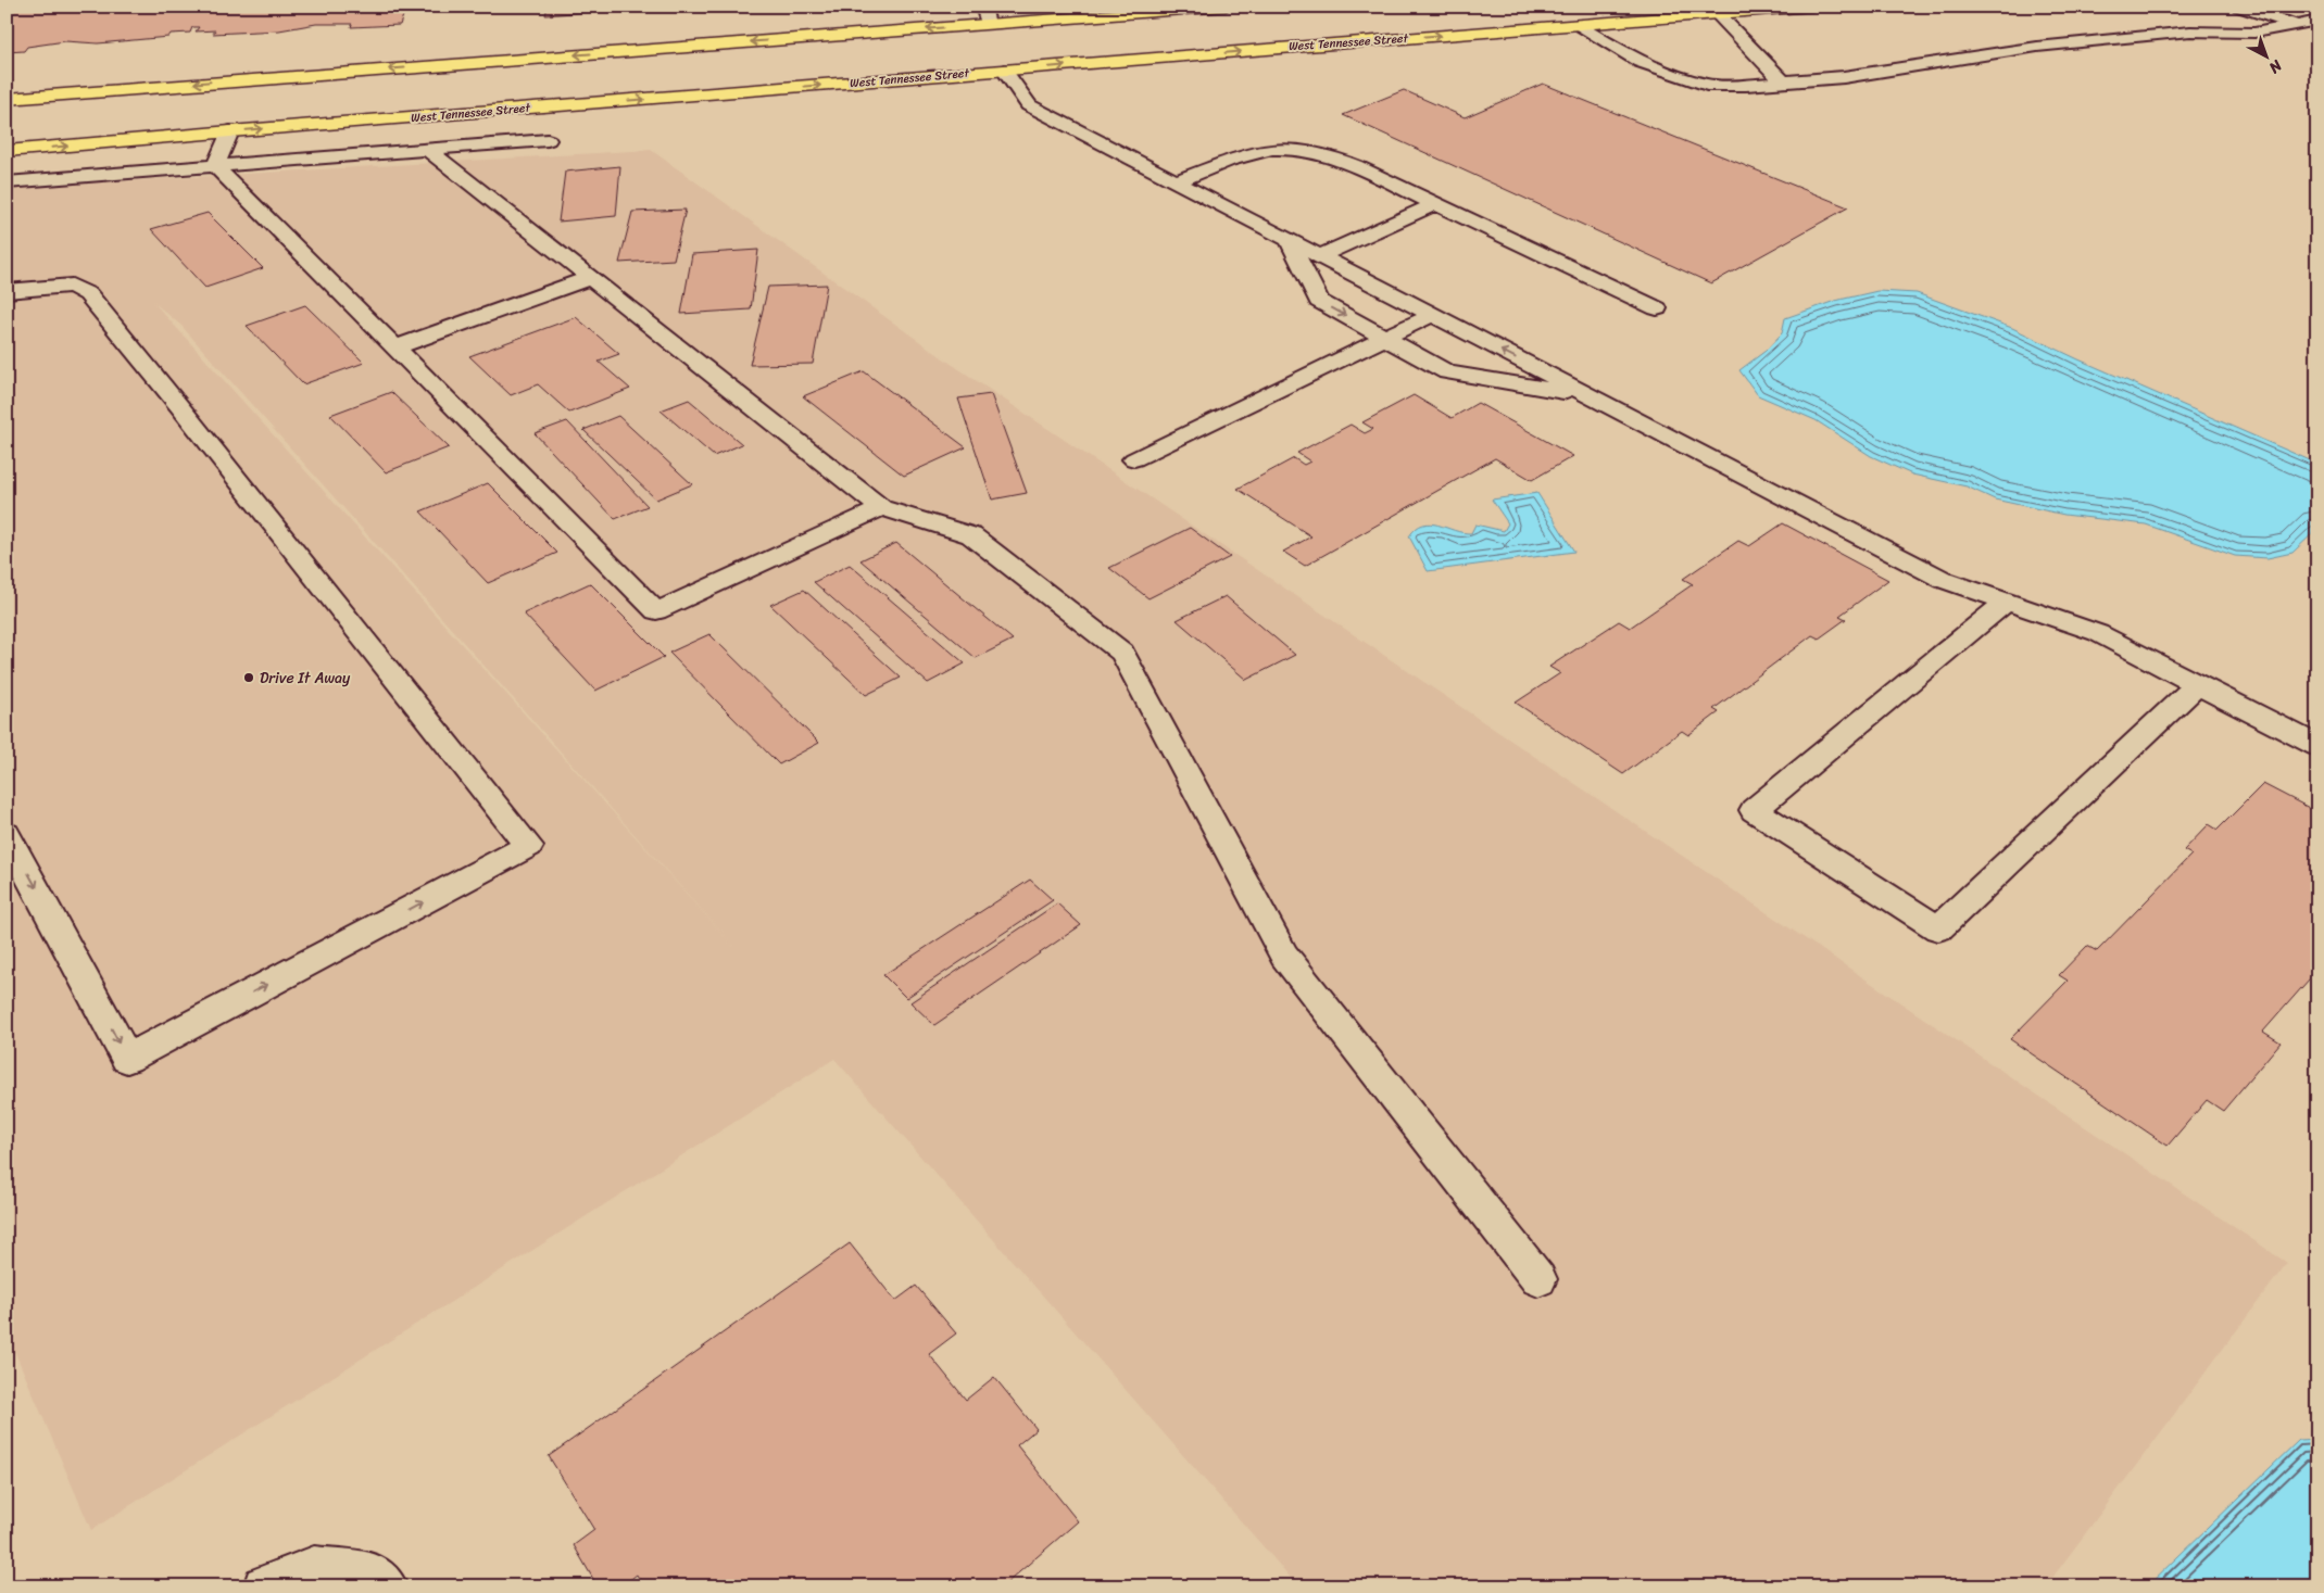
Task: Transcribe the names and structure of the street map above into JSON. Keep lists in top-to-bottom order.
{
  "streets": {
    "main road": ["West Tennessee Street"]
  },
  "places": ["Drive It Away"],
  "north": "bottom right"
}
